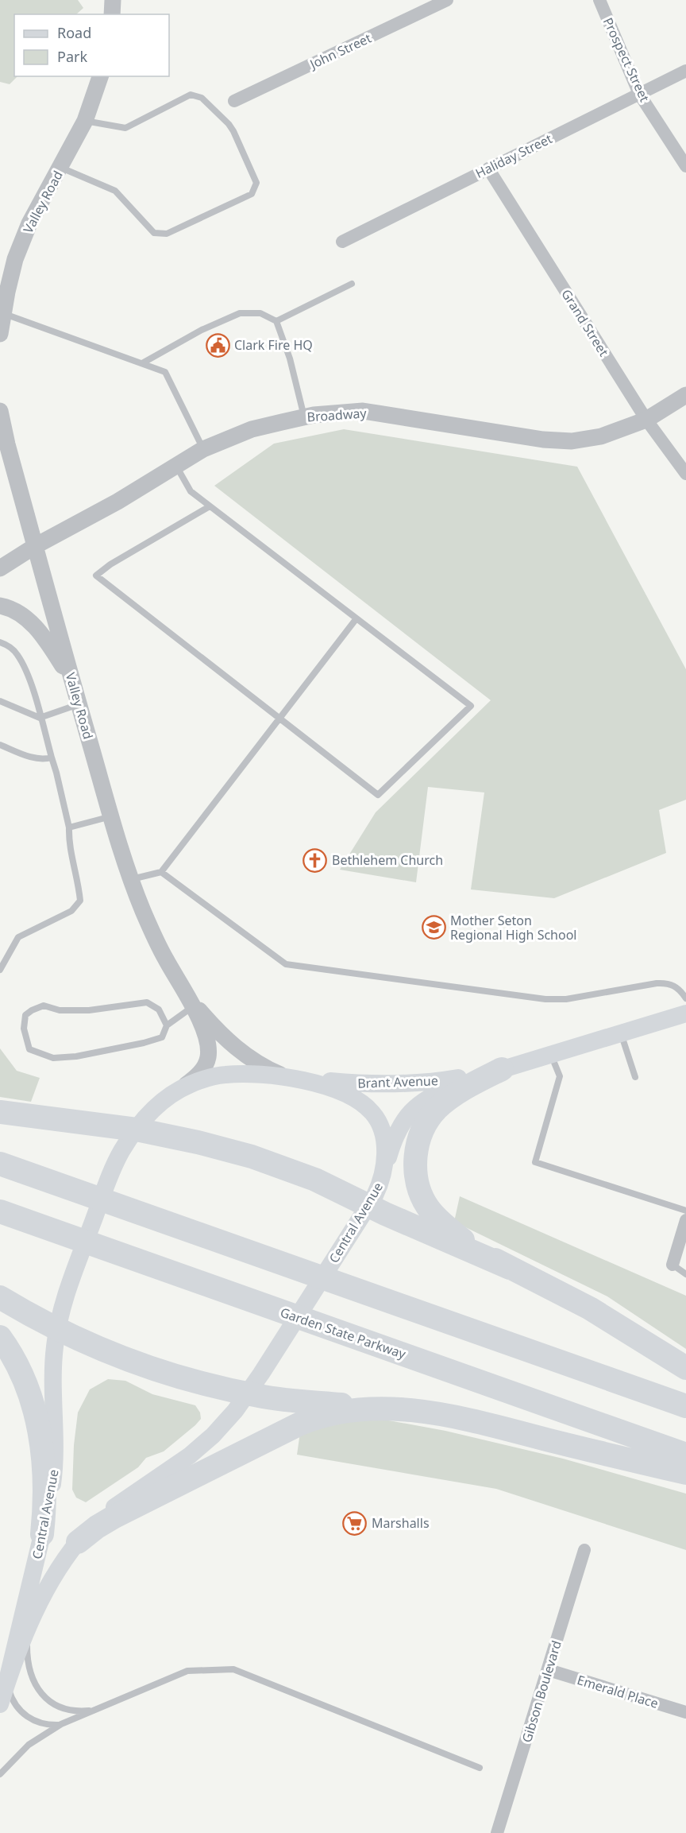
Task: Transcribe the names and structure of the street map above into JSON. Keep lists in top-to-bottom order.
{
  "streets": {
    "highway": ["Garden State Parkway"],
    "main road": ["Brant Avenue", "Central Avenue"],
    "street": [
      "John Street",
      "Prospect Street",
      "Haliday Street",
      "Valley Road",
      "Grand Street",
      "Broadway",
      "Gibson Boulevard",
      "Emerald Place"
    ]
  },
  "crossings": [
    ["Prospect Street", "Haliday Street"],
    ["Haliday Street", "Grand Street"],
    ["Valley Road", "Broadway"],
    ["Valley Road", "Brant Avenue"],
    ["Valley Road", "Central Avenue"],
    ["Grand Street", "Broadway"],
    ["Brant Avenue", "Central Avenue"],
    ["Gibson Boulevard", "Emerald Place"]
  ],
  "places": {
    "public building": ["Clark Fire HQ"],
    "church": ["Bethlehem Church"],
    "school or university": ["Mother Seton Regional High School"],
    "supermarket": ["Marshalls"]
  },
  "legend": ["Road", "Park"]
}
